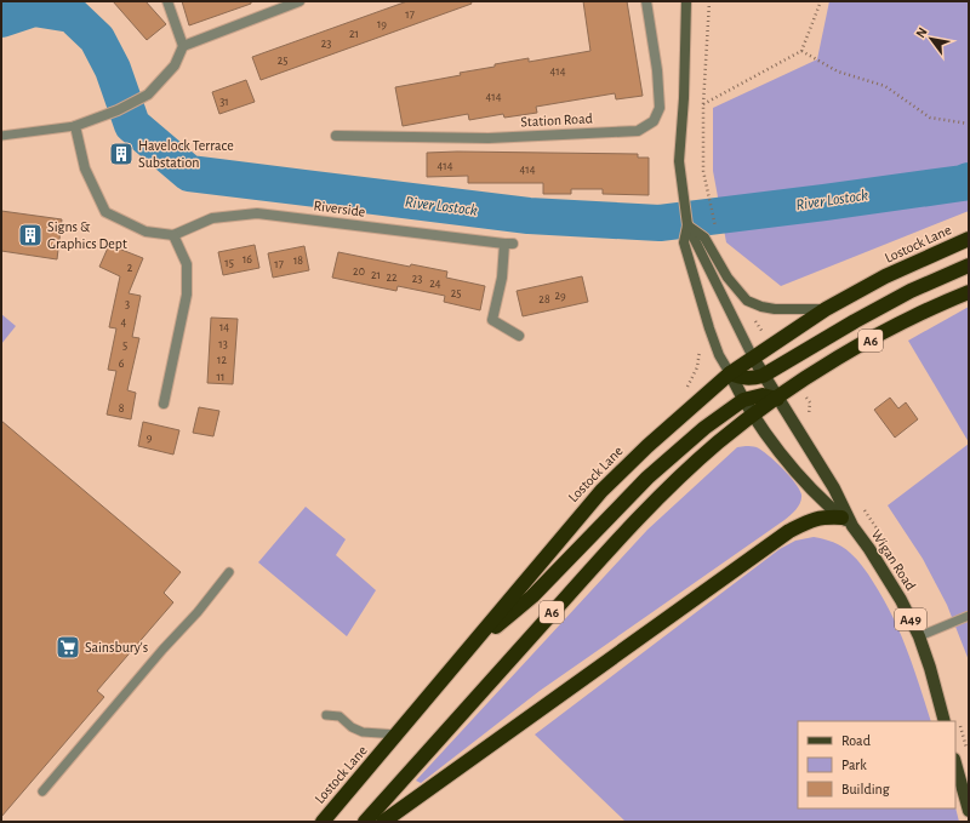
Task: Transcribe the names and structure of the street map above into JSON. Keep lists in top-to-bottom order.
{
  "streets": {
    "highway": ["Lostock Lane", "A6"],
    "main road": ["Wigan Road", "A49"],
    "street": ["Station Road", "Riverside"]
  },
  "crossings": [
    ["Lostock Lane", "Wigan Road"],
    ["A6", "Wigan Road"]
  ],
  "water": ["River Lostock"],
  "places": {
    "building": ["Havelock Terrace Substation", "Signs & Graphics Dept"],
    "supermarket": ["Sainsbury's"]
  },
  "house_numbers": [
    "17",
    "19",
    "21",
    "23",
    "25",
    "414",
    "414",
    "31",
    "414",
    "414",
    "16",
    "18",
    "15",
    "17",
    "2",
    "20",
    "21",
    "22",
    "23",
    "24",
    "25",
    "29",
    "28",
    "3",
    "4",
    "14",
    "13",
    "5",
    "12",
    "6",
    "11",
    "8",
    "9"
  ],
  "legend": ["Road", "Park", "Building"],
  "north": "top left"
}
